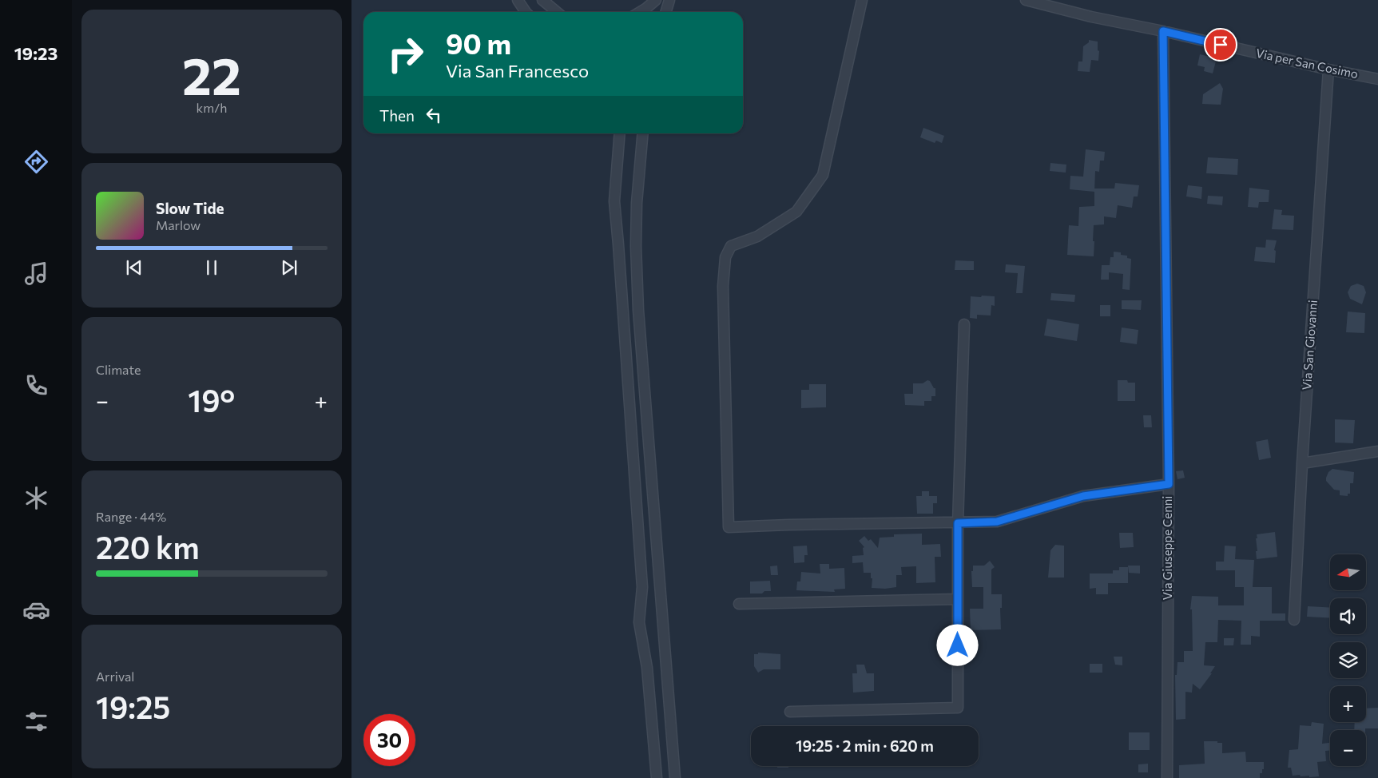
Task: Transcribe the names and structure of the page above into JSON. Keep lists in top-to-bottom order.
{
  "streets": {
    "street": ["Via per San Cosimo", "Via San Giovanni", "Via Giuseppe Cenni"]
  },
  "crossings": [
    ["Via per San Cosimo", "Via San Giovanni"],
    ["Via per San Cosimo", "Via Giuseppe Cenni"]
  ],
  "north": "left",
  "page": {
    "tabs": "19:23",
    "tile": [
      ["22", "km/h"],
      "Climate",
      ["Range · 44%", "220 km"],
      ["Arrival", "19:25"]
    ],
    "turn": ["90 m", "Via San Francesco"],
    "then": "Then",
    "song": ["Slow Tide", "Marlow"],
    "heat": ["−", "19°", "+"],
    "map_buttons": ["+", "−"],
    "limit": "30",
    "trip": "19:25 · 2 min · 620 m"
  }
}
